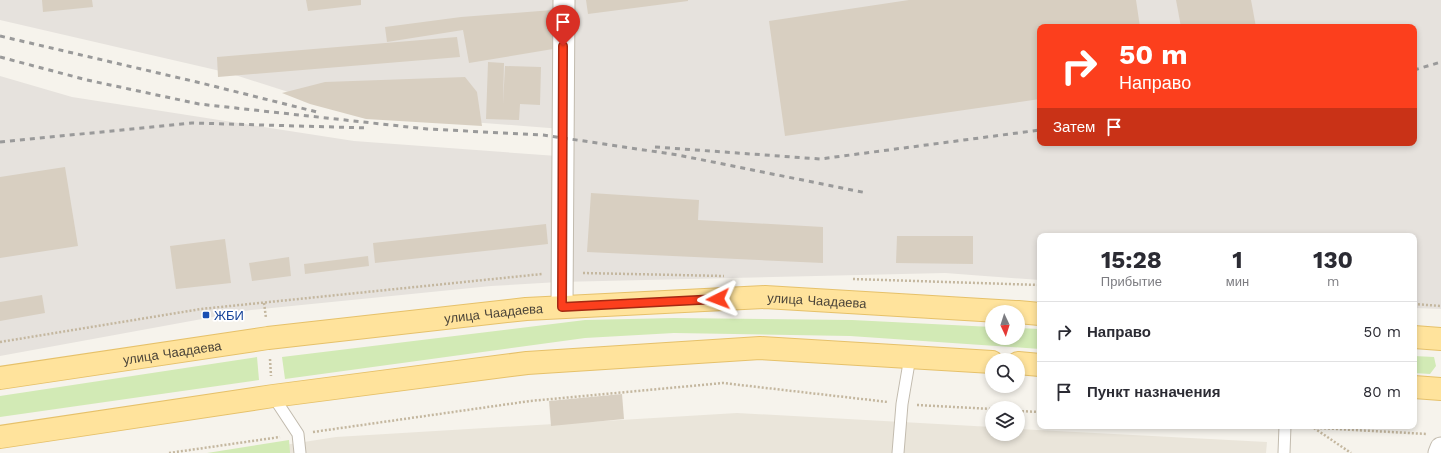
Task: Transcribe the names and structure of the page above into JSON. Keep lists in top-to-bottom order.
{
  "streets": {
    "main road": ["улица Чаадаева"]
  },
  "places": {
    "transit": ["ЖБИ"]
  },
  "north": "bottom",
  "page": {
    "turn": ["50 m", "Направо"],
    "then": "Затем",
    "eta": [
      "15:28",
      "Прибытие",
      "1",
      "мин",
      "130",
      "m"
    ],
    "list": [
      {
        "name": "Направо",
        "value": "50 m"
      },
      {
        "name": "Пункт назначения",
        "value": "80 m"
      }
    ]
  }
}
